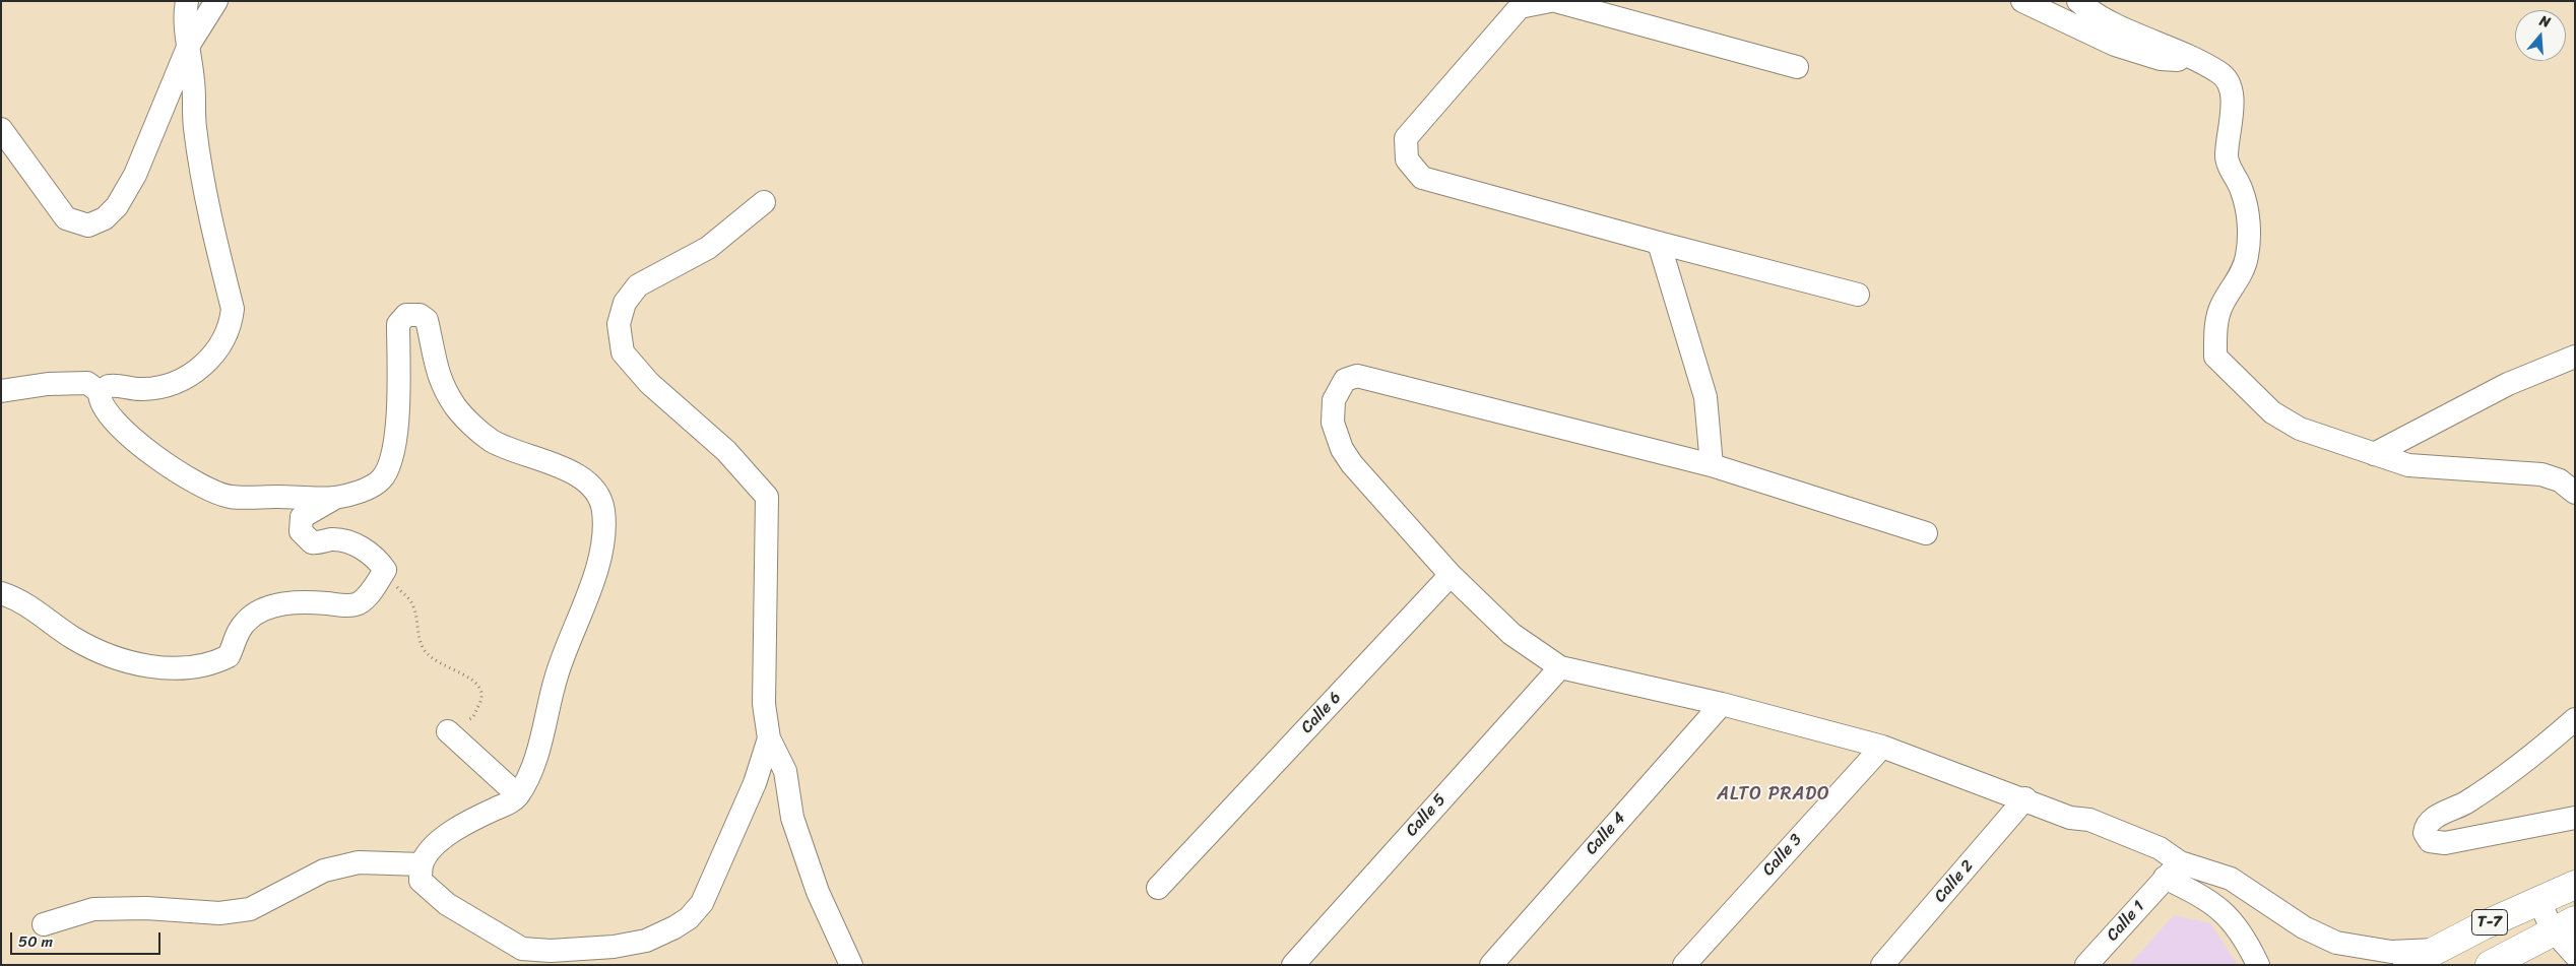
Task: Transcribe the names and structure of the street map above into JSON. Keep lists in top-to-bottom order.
{
  "streets": {
    "highway": ["T-7"],
    "street": [
      "Calle 6",
      "Calle 5",
      "Calle 4",
      "Calle 3",
      "Calle 2",
      "Calle 1"
    ]
  },
  "districts": ["ALTO PRADO"],
  "scale_bar": "50 m",
  "north": "top"
}
